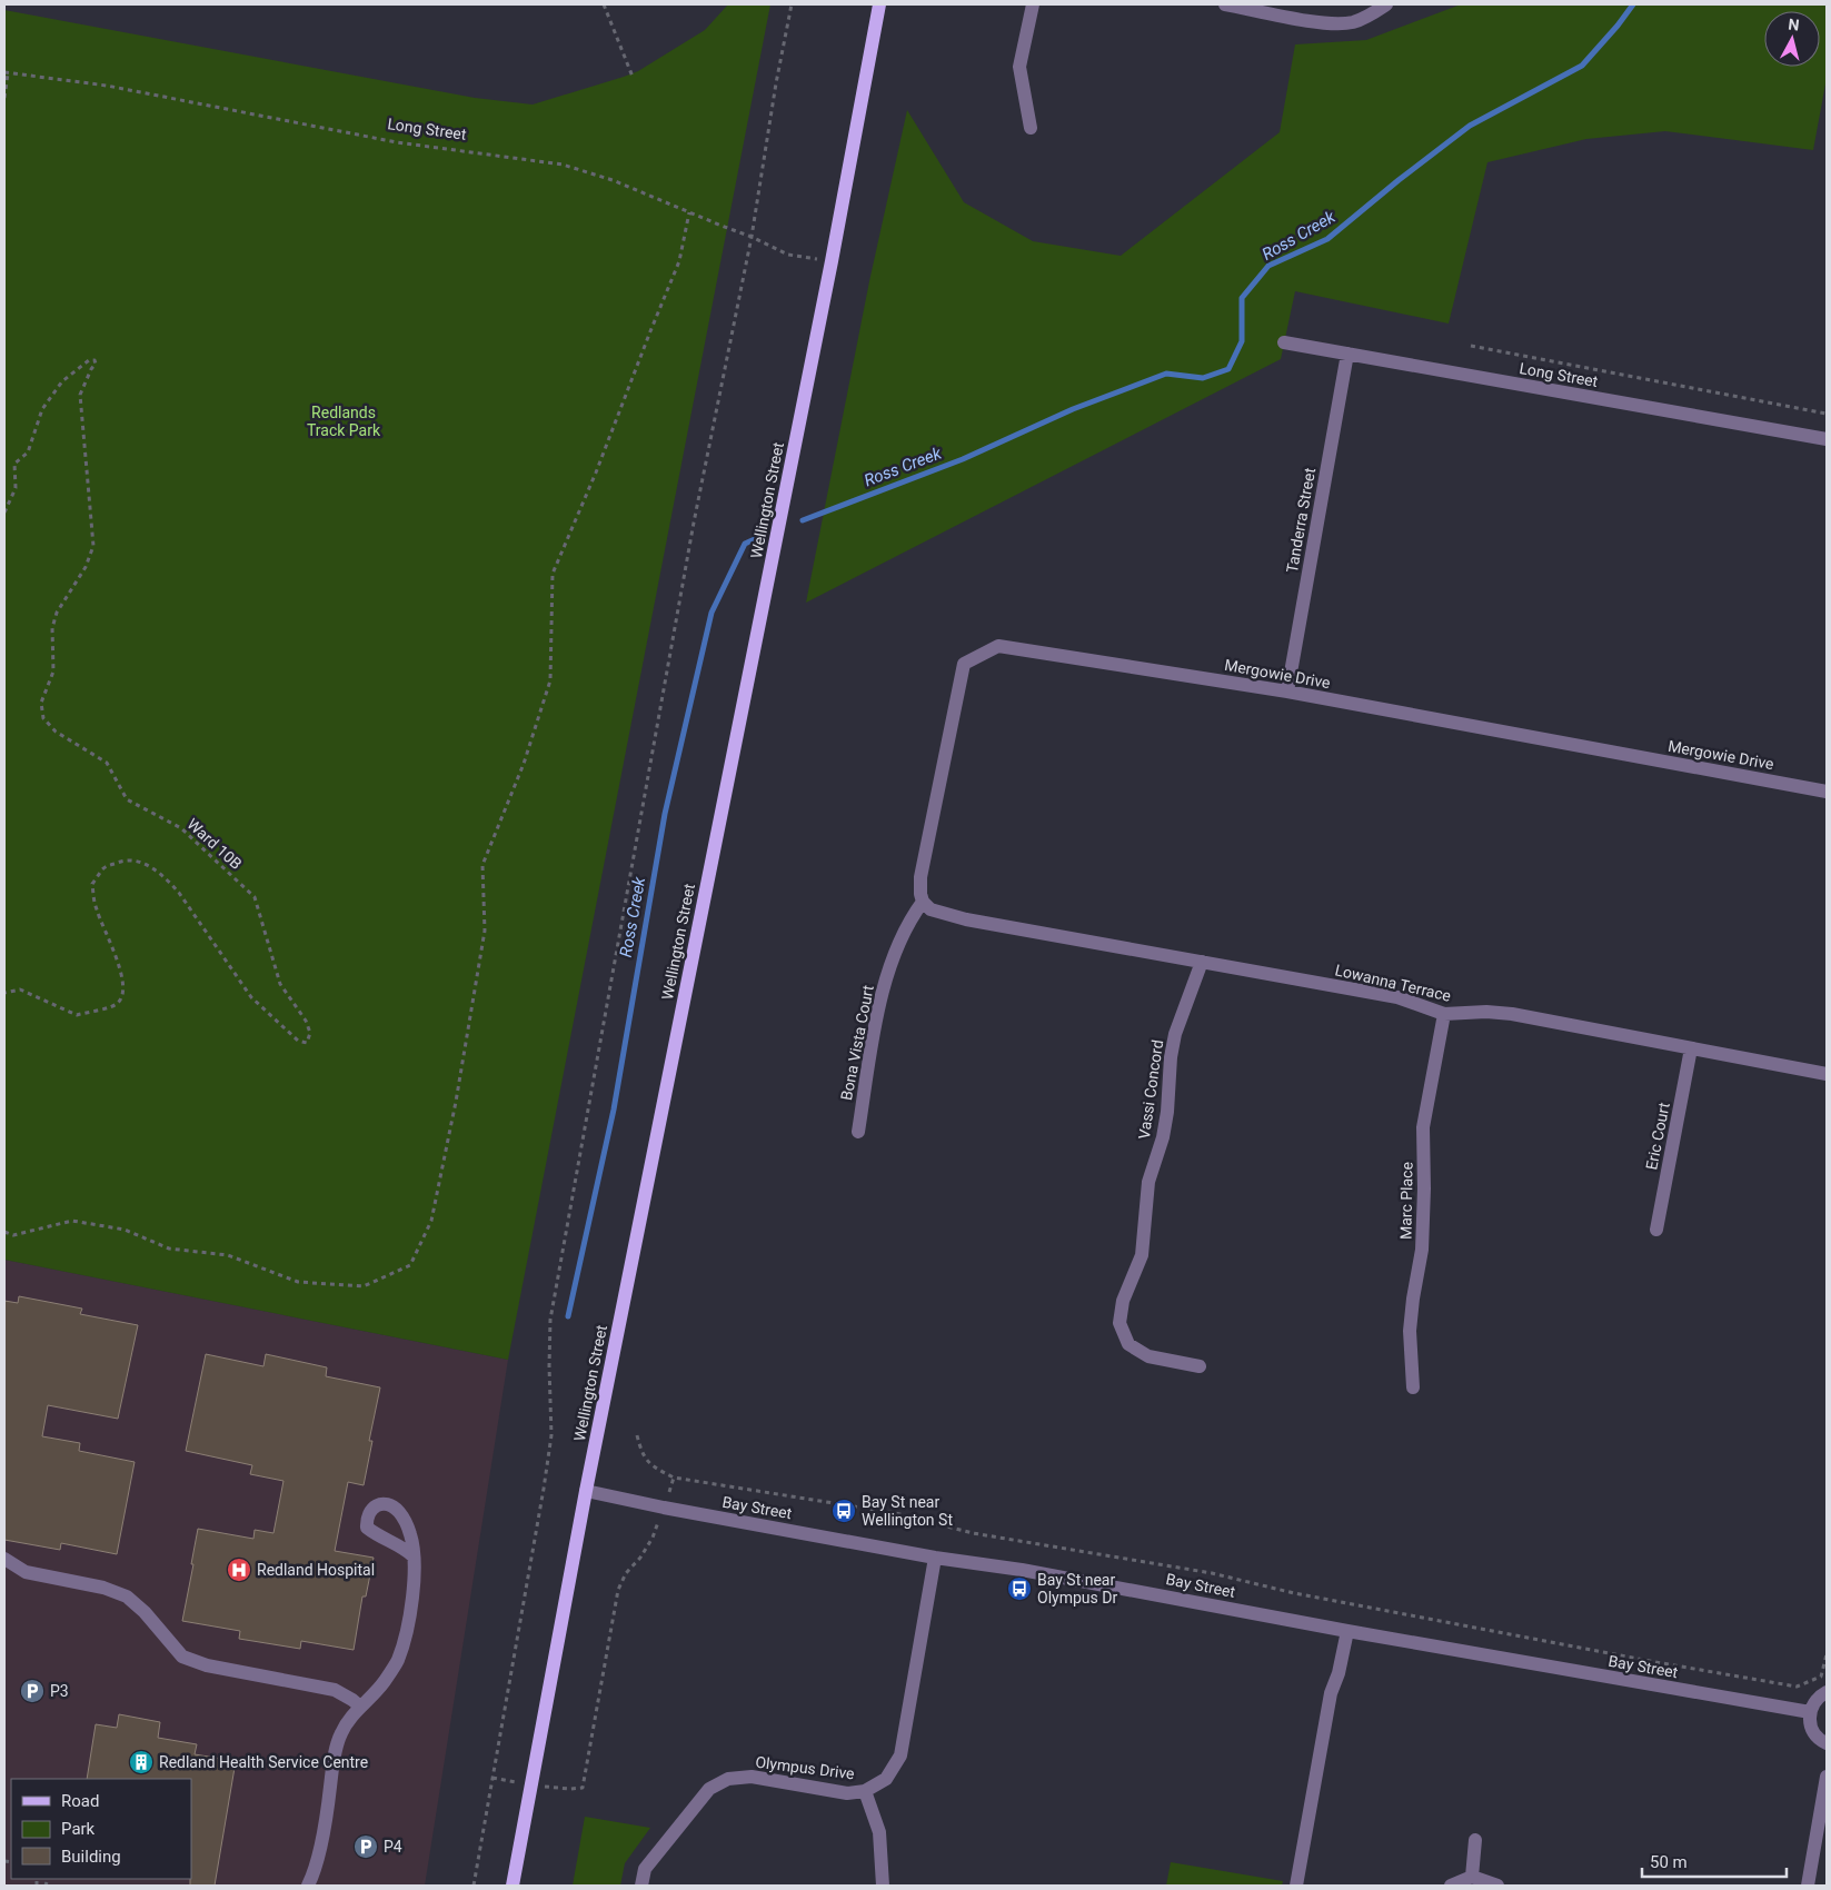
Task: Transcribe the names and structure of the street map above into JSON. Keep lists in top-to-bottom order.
{
  "streets": {
    "main road": ["Wellington Street"],
    "street": [
      "Long Street",
      "Tanderra Street",
      "Mergowie Drive",
      "Lowanna Terrace",
      "Bona Vista Court",
      "Vassi Concord",
      "Eric Court",
      "Marc Place",
      "Bay Street",
      "Olympus Drive"
    ],
    "path": ["Ward 10B"]
  },
  "crossings": [
    ["Long Street", "Wellington Street"],
    ["Long Street", "Tanderra Street"],
    ["Wellington Street", "Bay Street"],
    ["Tanderra Street", "Mergowie Drive"],
    ["Mergowie Drive", "Lowanna Terrace"],
    ["Mergowie Drive", "Bona Vista Court"],
    ["Lowanna Terrace", "Bona Vista Court"],
    ["Lowanna Terrace", "Vassi Concord"],
    ["Lowanna Terrace", "Eric Court"],
    ["Lowanna Terrace", "Marc Place"],
    ["Bay Street", "Olympus Drive"]
  ],
  "water": ["Ross Creek"],
  "parks": ["Redlands Track Park"],
  "places": {
    "bus stop": ["Bay St near Wellington St", "Bay St near Olympus Dr"],
    "hospital": ["Redland Hospital"],
    "parking": ["P3", "P4"],
    "building": ["Redland Health Service Centre"]
  },
  "legend": ["Road", "Park", "Building"],
  "scale_bar": "50 m",
  "north": "top"
}
